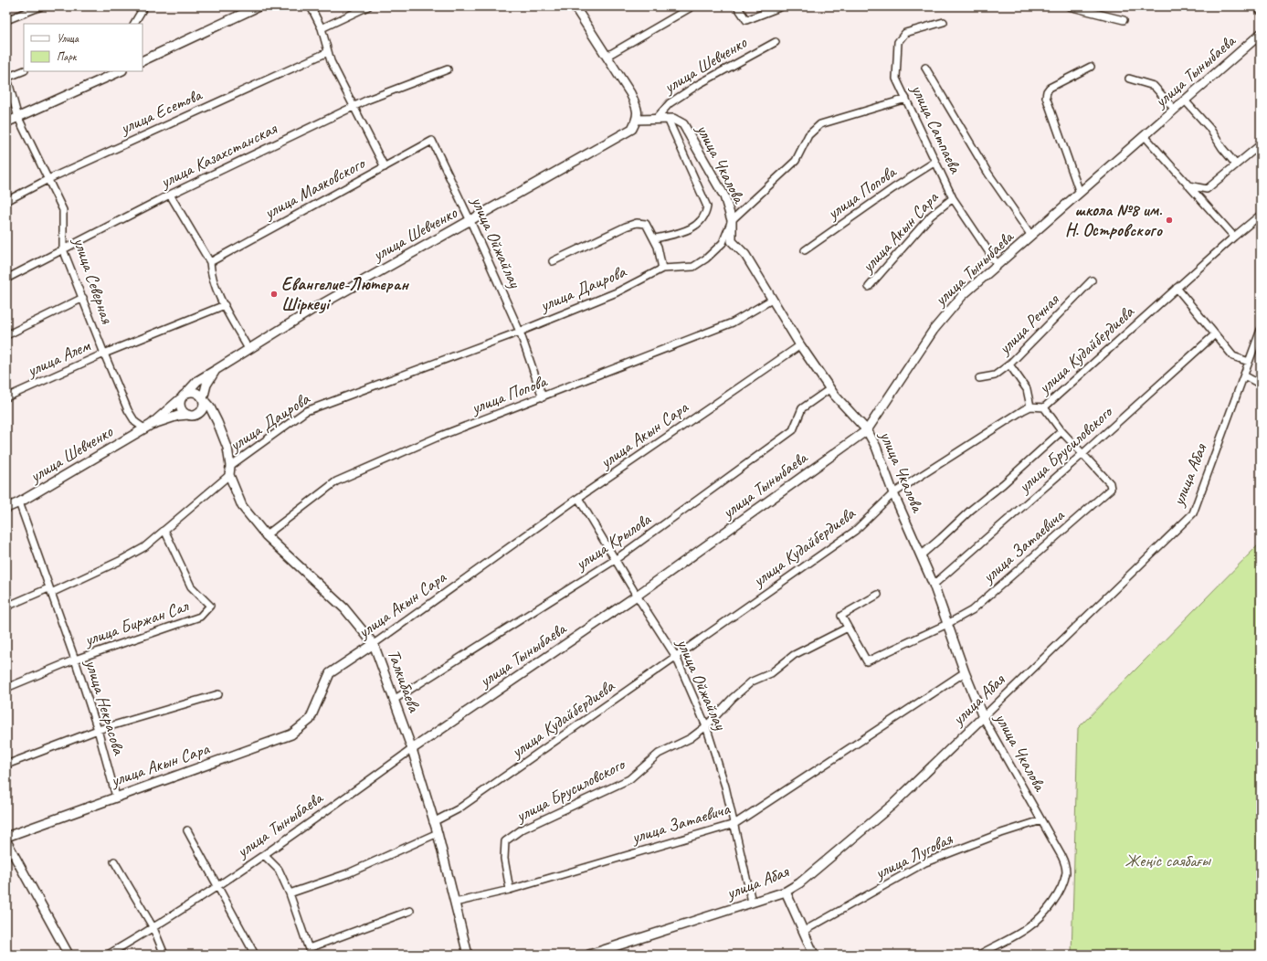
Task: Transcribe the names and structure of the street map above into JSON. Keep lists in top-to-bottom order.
{
  "streets": {
    "street": [
      "улица Шевченко",
      "улица Тыныбаева",
      "улица Есетова",
      "улица Сатпаева",
      "улица Казахстанская",
      "улица Чкалова",
      "улица Маяковского",
      "улица Попова",
      "улица Акын Сара",
      "улица Ойжайлау",
      "улица Северная",
      "улица Даирова",
      "улица Речная",
      "улица Кудайбердиева",
      "улица Алем",
      "улица Брусиловского",
      "улица Абая",
      "улица Крылова",
      "улица Затаевича",
      "улица Биржан Сал",
      "Талкибаева",
      "улица Некрасова",
      "улица Луговая"
    ]
  },
  "crossings": [
    ["улица Шевченко", "улица Чкалова"],
    ["улица Шевченко", "улица Ойжайлау"],
    ["улица Шевченко", "улица Северная"],
    ["улица Шевченко", "Талкибаева"],
    ["улица Шевченко", "улица Некрасова"],
    ["улица Тыныбаева", "улица Сатпаева"],
    ["улица Тыныбаева", "улица Чкалова"],
    ["улица Тыныбаева", "улица Ойжайлау"],
    ["улица Тыныбаева", "Талкибаева"],
    ["улица Есетова", "улица Северная"],
    ["улица Сатпаева", "улица Попова"],
    ["улица Сатпаева", "улица Акын Сара"],
    ["улица Сатпаева", "улица Даирова"],
    ["улица Казахстанская", "улица Северная"],
    ["улица Чкалова", "улица Попова"],
    ["улица Чкалова", "улица Акын Сара"],
    ["улица Чкалова", "улица Даирова"],
    ["улица Чкалова", "улица Кудайбердиева"],
    ["улица Чкалова", "улица Брусиловского"],
    ["улица Чкалова", "улица Абая"],
    ["улица Чкалова", "улица Крылова"],
    ["улица Чкалова", "улица Затаевича"],
    ["улица Чкалова", "улица Луговая"],
    ["улица Маяковского", "улица Ойжайлау"],
    ["улица Попова", "улица Ойжайлау"],
    ["улица Попова", "Талкибаева"],
    ["улица Акын Сара", "улица Ойжайлау"],
    ["улица Акын Сара", "Талкибаева"],
    ["улица Акын Сара", "улица Некрасова"],
    ["улица Ойжайлау", "улица Даирова"],
    ["улица Ойжайлау", "улица Кудайбердиева"],
    ["улица Ойжайлау", "улица Брусиловского"],
    ["улица Ойжайлау", "улица Абая"],
    ["улица Ойжайлау", "улица Крылова"],
    ["улица Ойжайлау", "улица Затаевича"],
    ["улица Северная", "улица Алем"],
    ["улица Даирова", "улица Биржан Сал"],
    ["улица Даирова", "Талкибаева"],
    ["улица Даирова", "улица Некрасова"],
    ["улица Кудайбердиева", "Талкибаева"],
    ["улица Брусиловского", "улица Затаевича"],
    ["улица Крылова", "Талкибаева"],
    ["улица Затаевича", "Талкибаева"],
    ["улица Биржан Сал", "улица Некрасова"]
  ],
  "parks": ["Жеңіс саябағы"],
  "places": ["школа №8 им. Н. Островского", "Евангелие-Лютеран Шіркеуі"],
  "legend": ["Улица", "Парк"]
}
